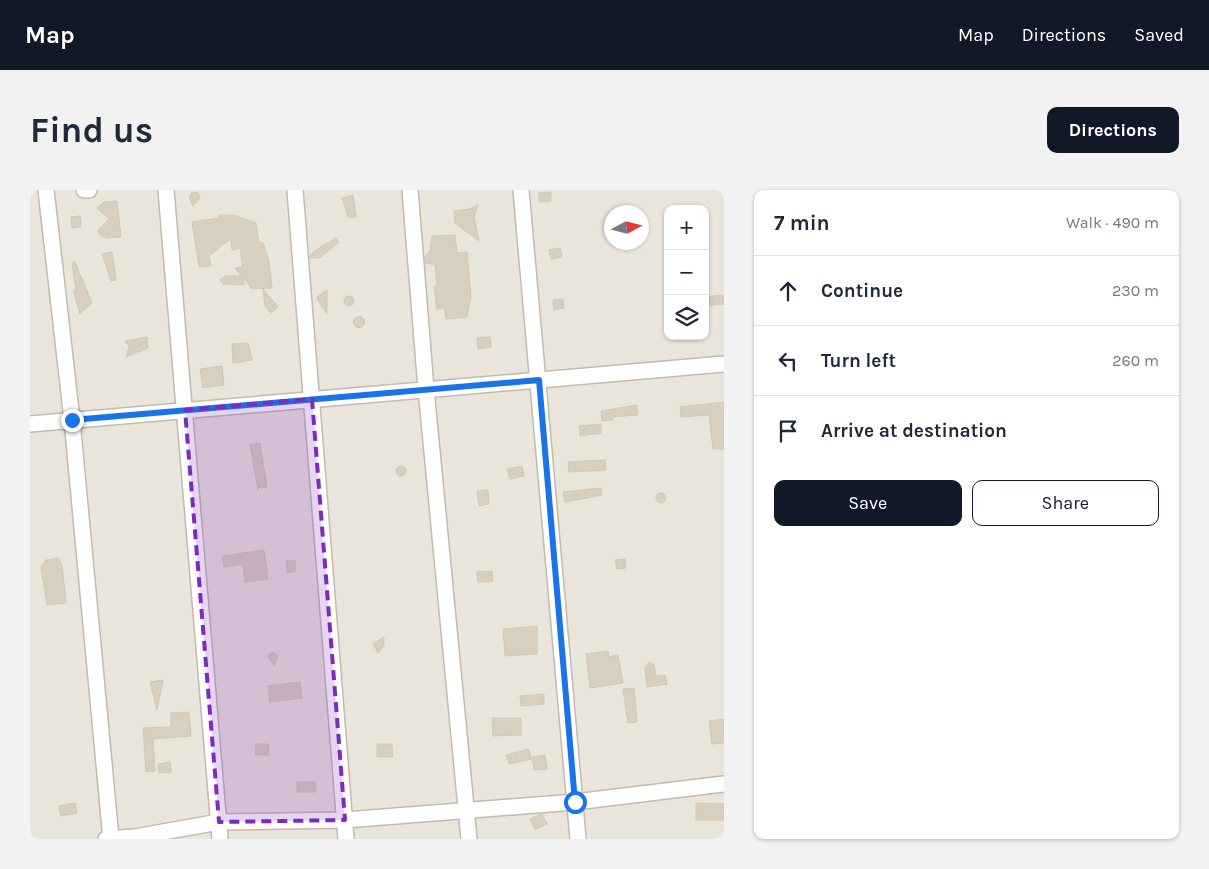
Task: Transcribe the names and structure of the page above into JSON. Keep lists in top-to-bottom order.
{
  "north": "right",
  "page": {
    "header": "Map",
    "nav": ["Map", "Directions", "Saved"],
    "buttons": [
      "Directions",
      ["Save", "Share"]
    ],
    "title": "Find us",
    "heading": ["7 min", "Walk · 490 m"],
    "map_buttons": ["+", "−"],
    "list": [
      ["Continue", "230 m"],
      ["Turn left", "260 m"],
      "Arrive at destination"
    ]
  }
}
